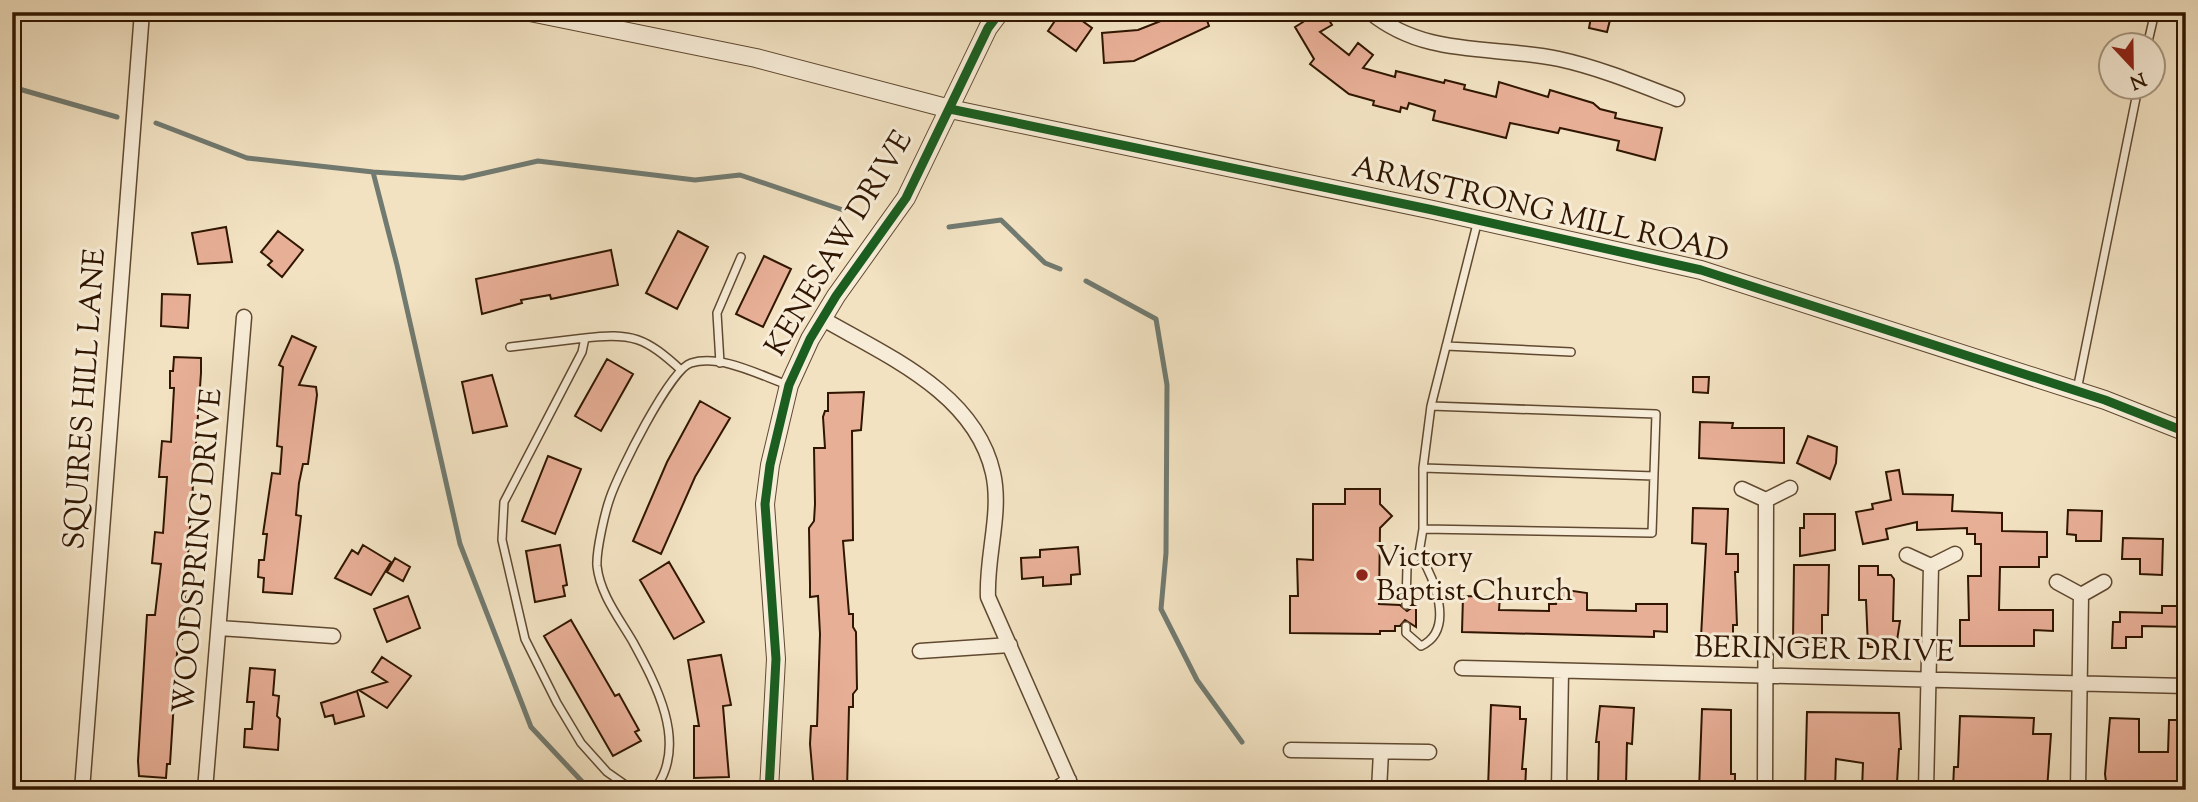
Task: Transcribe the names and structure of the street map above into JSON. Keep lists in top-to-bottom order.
{
  "streets": {
    "street": [
      "ARMSTRONG MILL ROAD",
      "KENESAW DRIVE",
      "SQUIRES HILL LANE",
      "WOODSPRING DRIVE",
      "BERINGER DRIVE"
    ]
  },
  "crossings": [
    ["ARMSTRONG MILL ROAD", "KENESAW DRIVE"]
  ],
  "places": ["Victory Baptist Church"],
  "north": "bottom"
}
